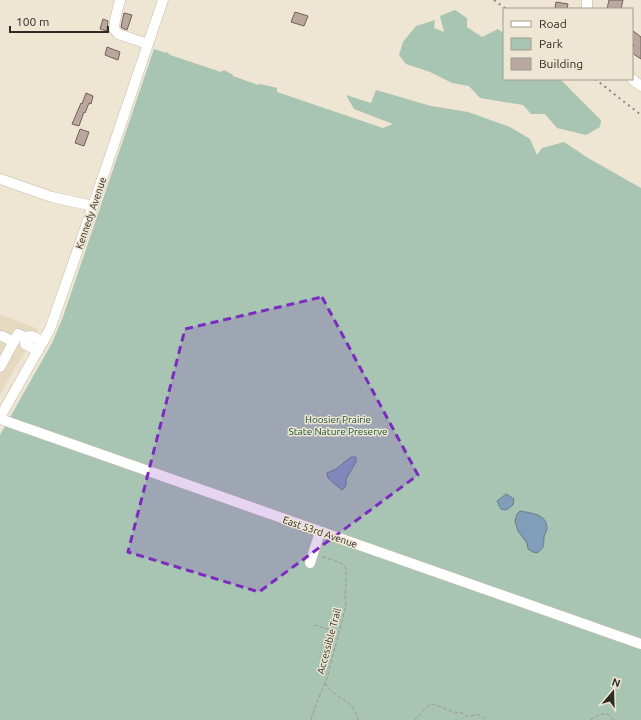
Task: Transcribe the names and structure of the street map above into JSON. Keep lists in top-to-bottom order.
{
  "streets": {
    "street": ["Kennedy Avenue", "East 53rd Avenue"],
    "path": ["Accessible Trail"]
  },
  "crossings": [
    ["Kennedy Avenue", "East 53rd Avenue"]
  ],
  "parks": ["Hoosier Prairie State Nature Preserve"],
  "legend": ["Road", "Park", "Building"],
  "scale_bar": "100 m",
  "north": "top"
}
